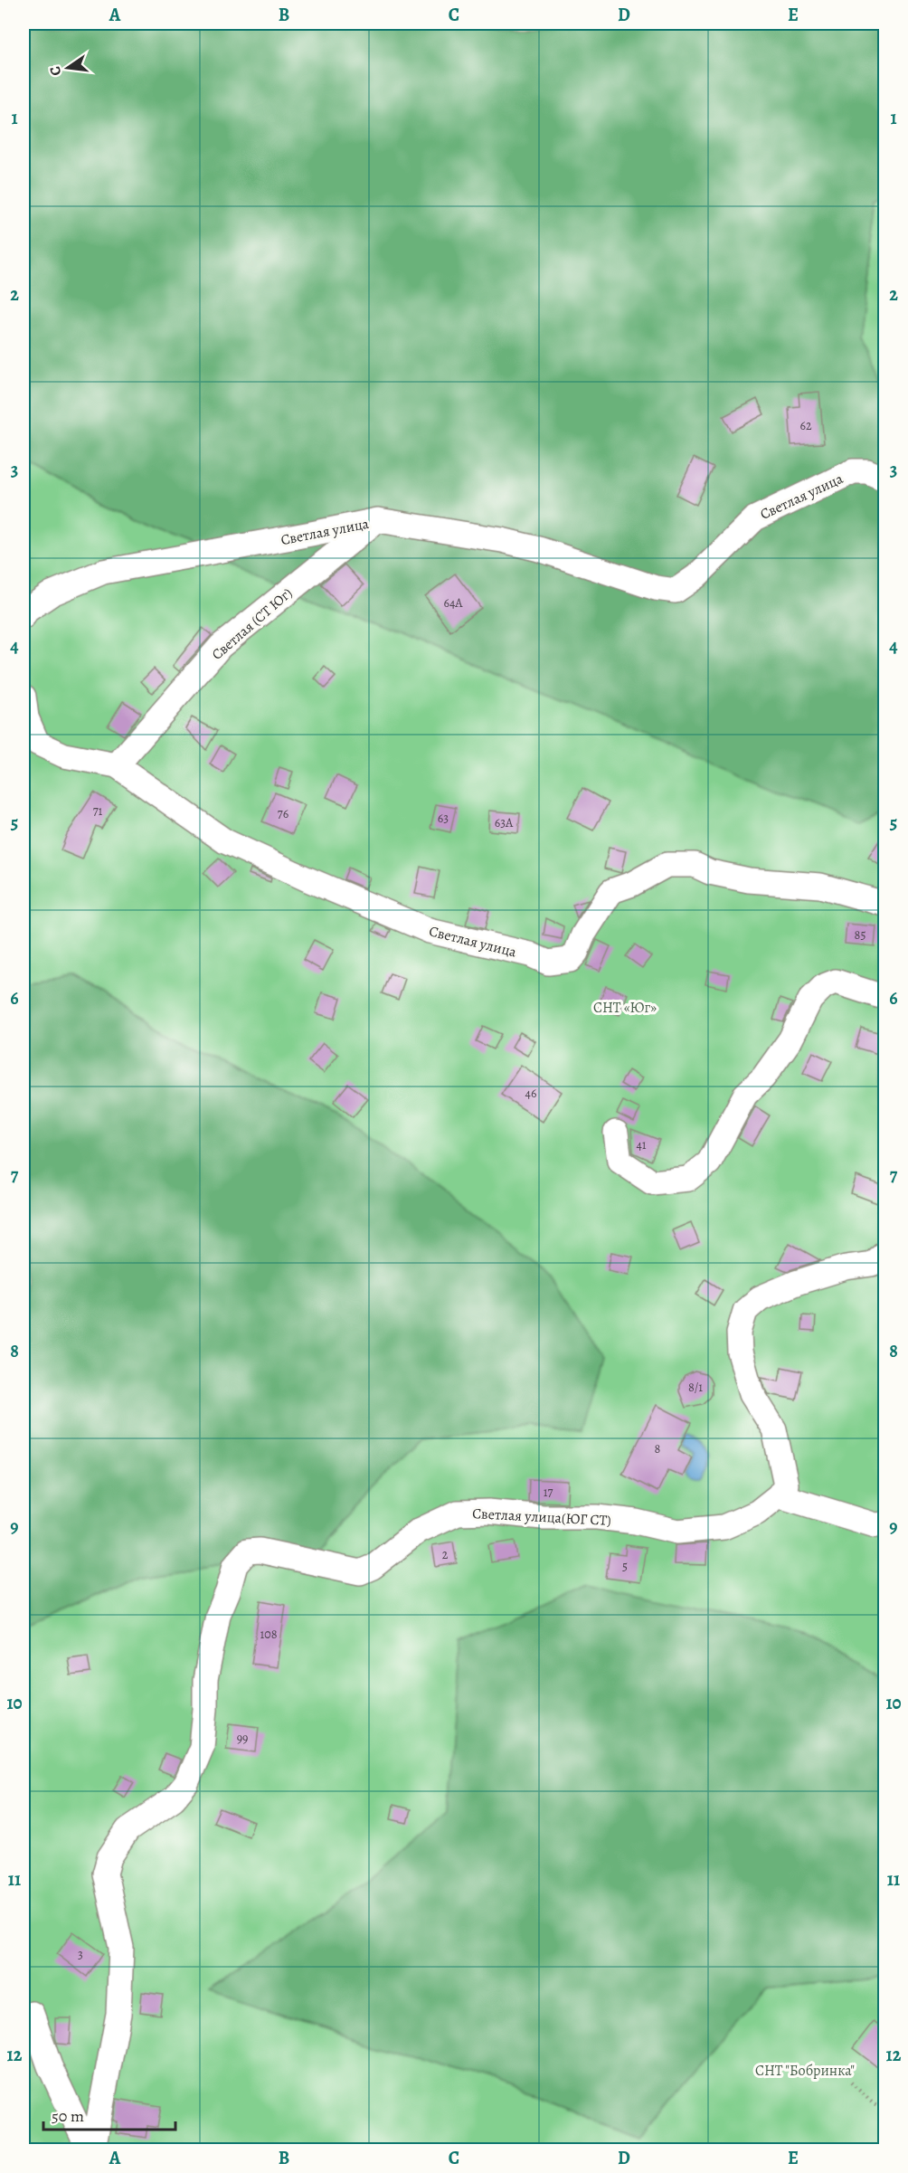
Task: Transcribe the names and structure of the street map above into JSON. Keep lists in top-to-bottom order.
{
  "streets": {
    "street": ["Светлая улица", "Светлая (СТ Юг)", "Светлая улица(ЮГ СТ)"]
  },
  "crossings": [
    ["Светлая улица", "Светлая (СТ Юг)"]
  ],
  "parks": ["СНТ «Юг»", "СНТ \"Бобринка\""],
  "house_numbers": [
    "62",
    "64А",
    "71",
    "76",
    "63",
    "63А",
    "85",
    "46",
    "41",
    "8/1",
    "8",
    "17",
    "2",
    "5",
    "108",
    "99",
    "3"
  ],
  "scale_bar": "50 m",
  "north": "left",
  "grid": {
    "columns": [
      "A",
      "B",
      "C",
      "D",
      "E"
    ],
    "rows": [
      "1",
      "2",
      "3",
      "4",
      "5",
      "6",
      "7",
      "8",
      "9",
      "10",
      "11",
      "12"
    ]
  }
}
